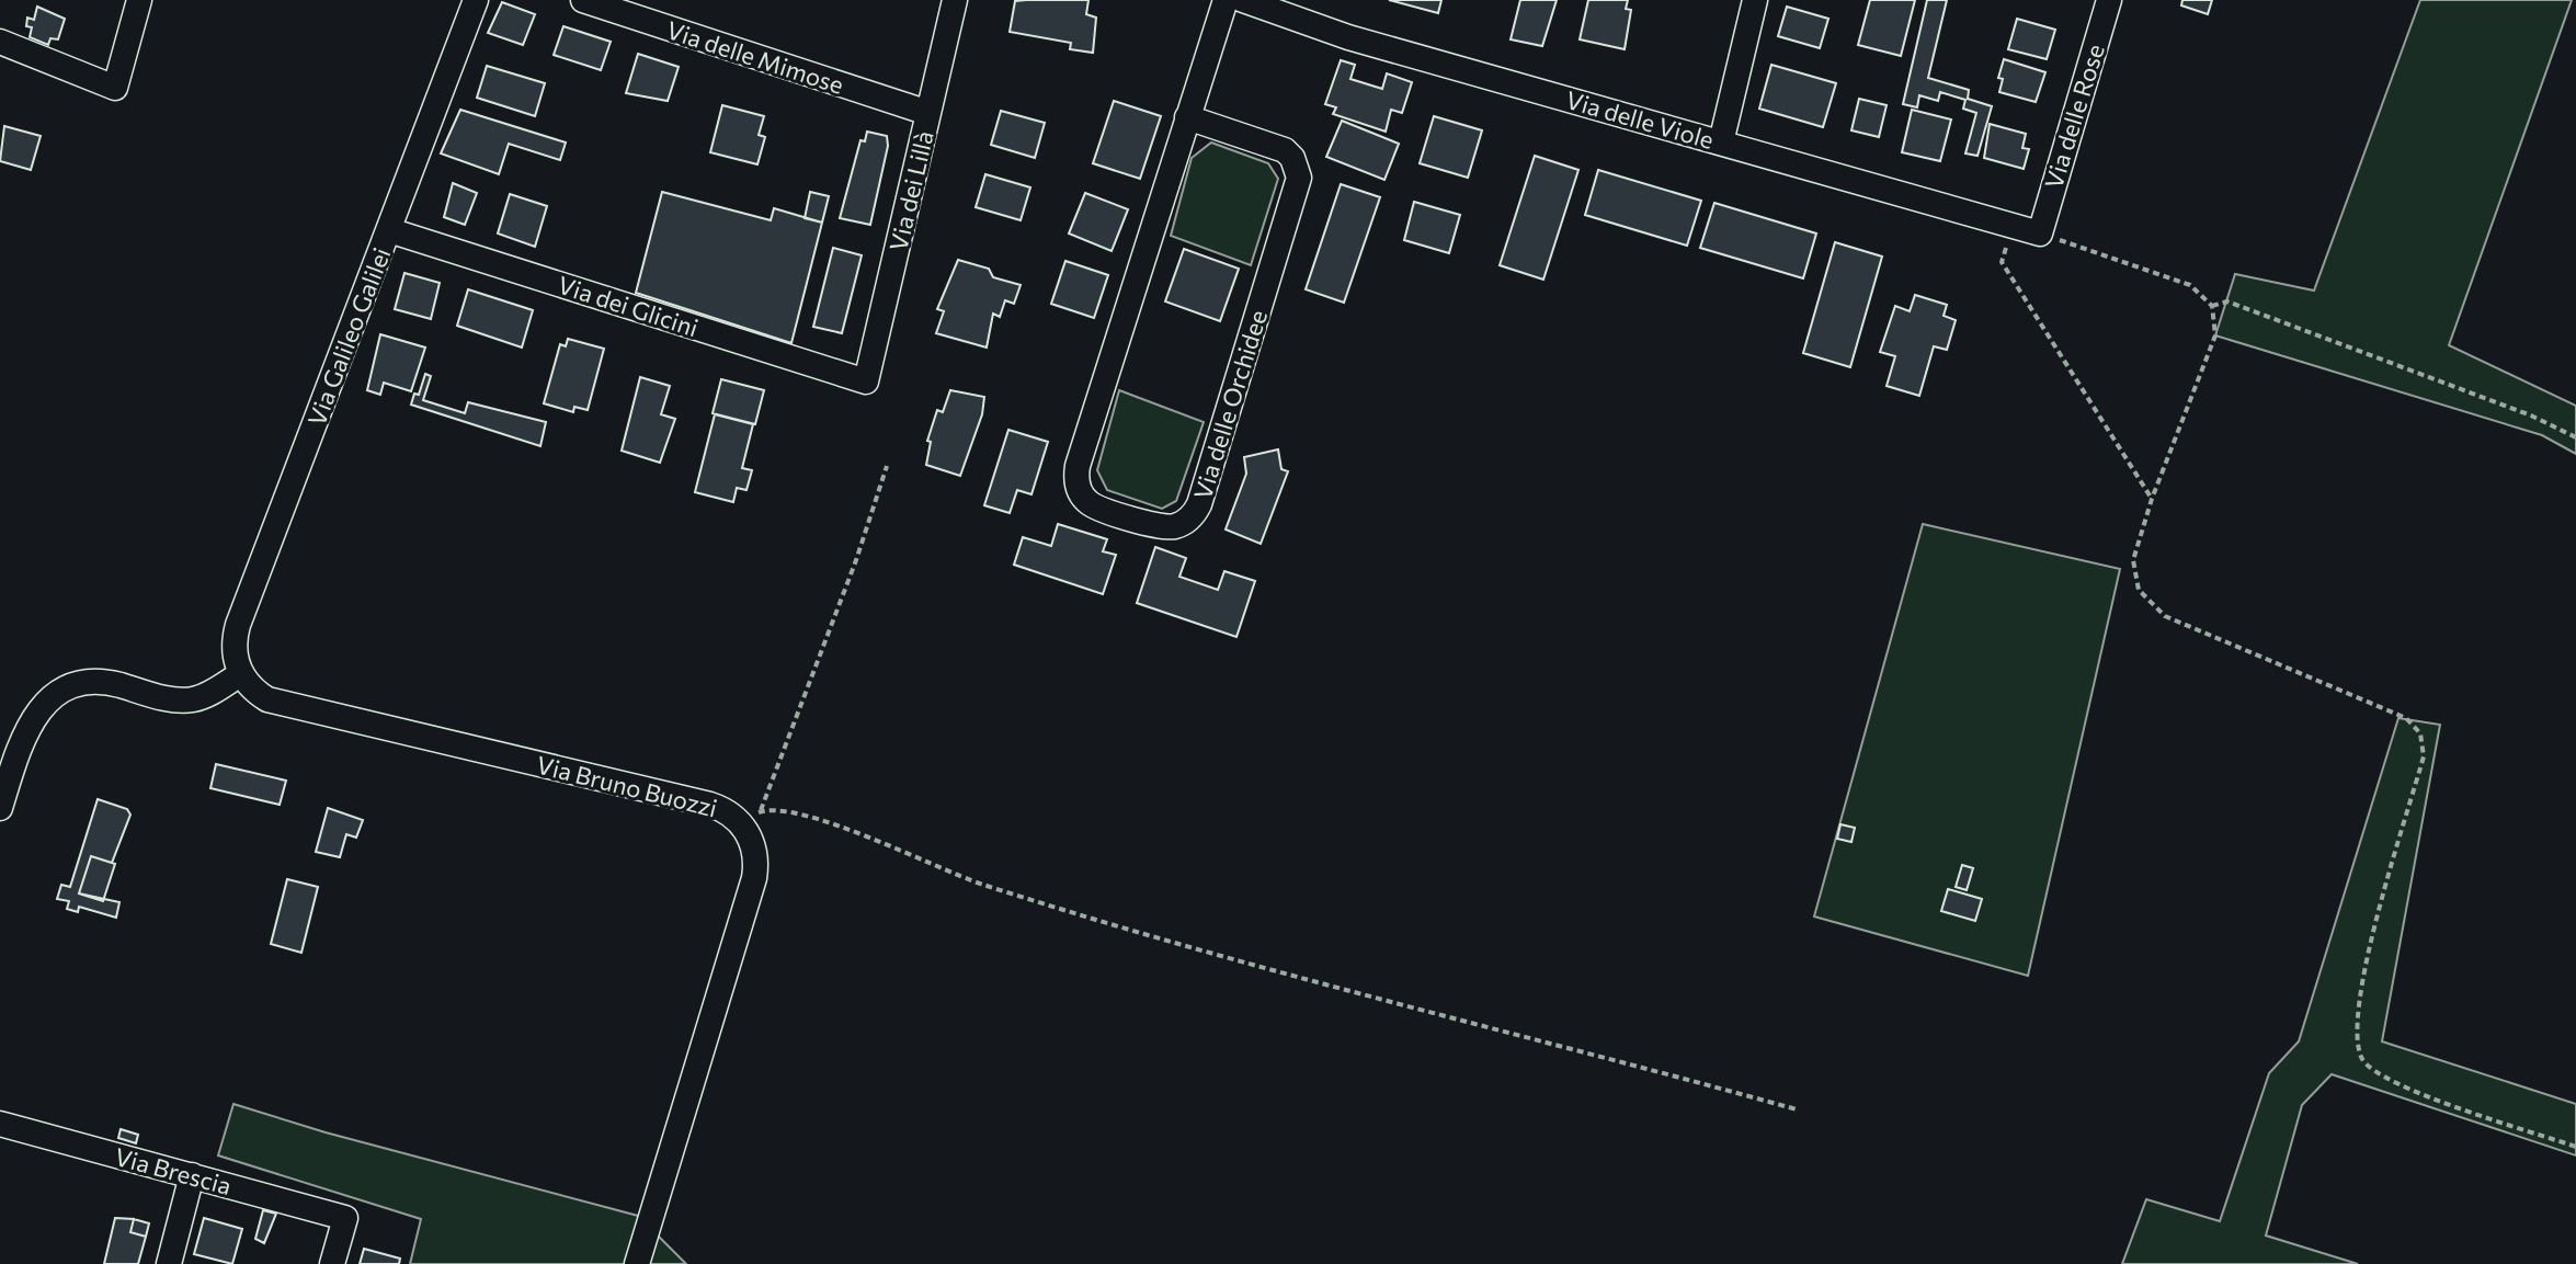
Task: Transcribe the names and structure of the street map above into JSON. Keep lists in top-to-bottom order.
{
  "streets": {
    "street": [
      "Via delle Mimose",
      "Via delle Rose",
      "Via delle Viole",
      "Via dei Lillà",
      "Via dei Glicini",
      "Via Galileo Galilei",
      "Via delle Orchidee",
      "Via Bruno Buozzi",
      "Via Brescia"
    ]
  },
  "crossings": [
    ["Via delle Mimose", "Via dei Lillà"],
    ["Via delle Rose", "Via delle Viole"],
    ["Via dei Lillà", "Via dei Glicini"],
    ["Via dei Glicini", "Via Galileo Galilei"],
    ["Via Galileo Galilei", "Via Bruno Buozzi"]
  ]
}
